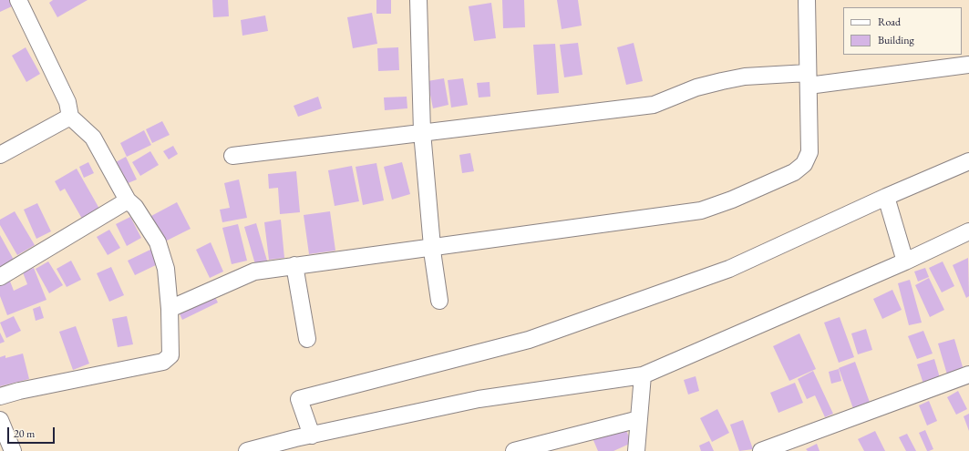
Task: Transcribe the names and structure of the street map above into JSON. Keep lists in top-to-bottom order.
{
  "legend": ["Road", "Building"],
  "scale_bar": "20 m"
}
